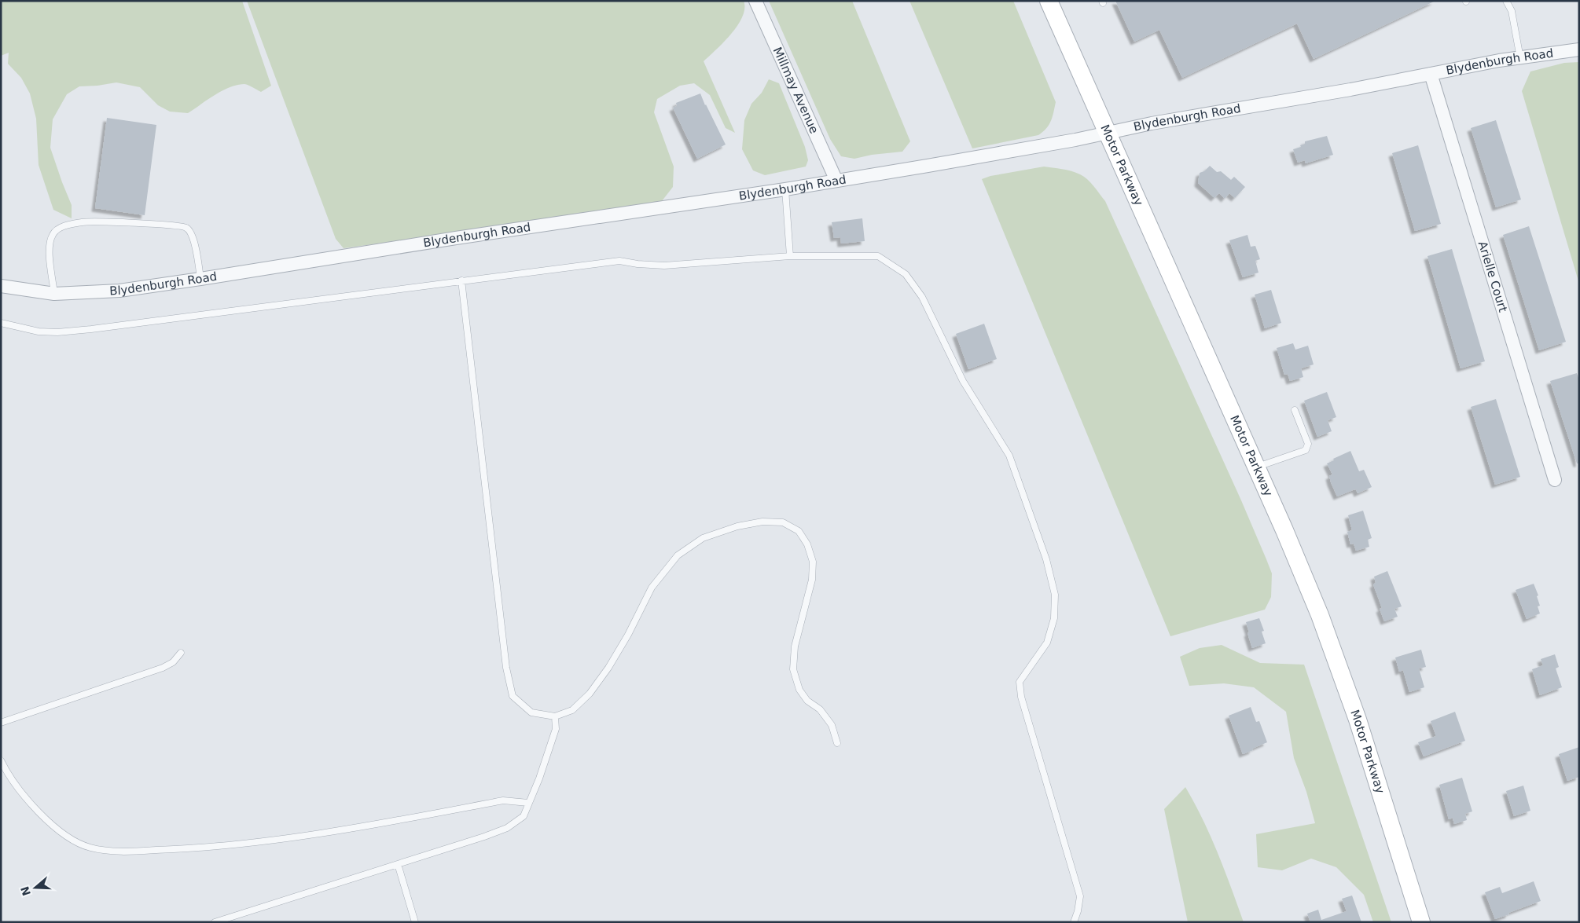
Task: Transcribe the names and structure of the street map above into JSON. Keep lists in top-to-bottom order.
{
  "streets": {
    "main road": ["Motor Parkway"],
    "street": ["Blydenburgh Road", "Millmay Avenue", "Arielle Court"]
  },
  "crossings": [
    ["Blydenburgh Road", "Millmay Avenue"],
    ["Blydenburgh Road", "Motor Parkway"],
    ["Blydenburgh Road", "Arielle Court"]
  ],
  "north": "left"
}
